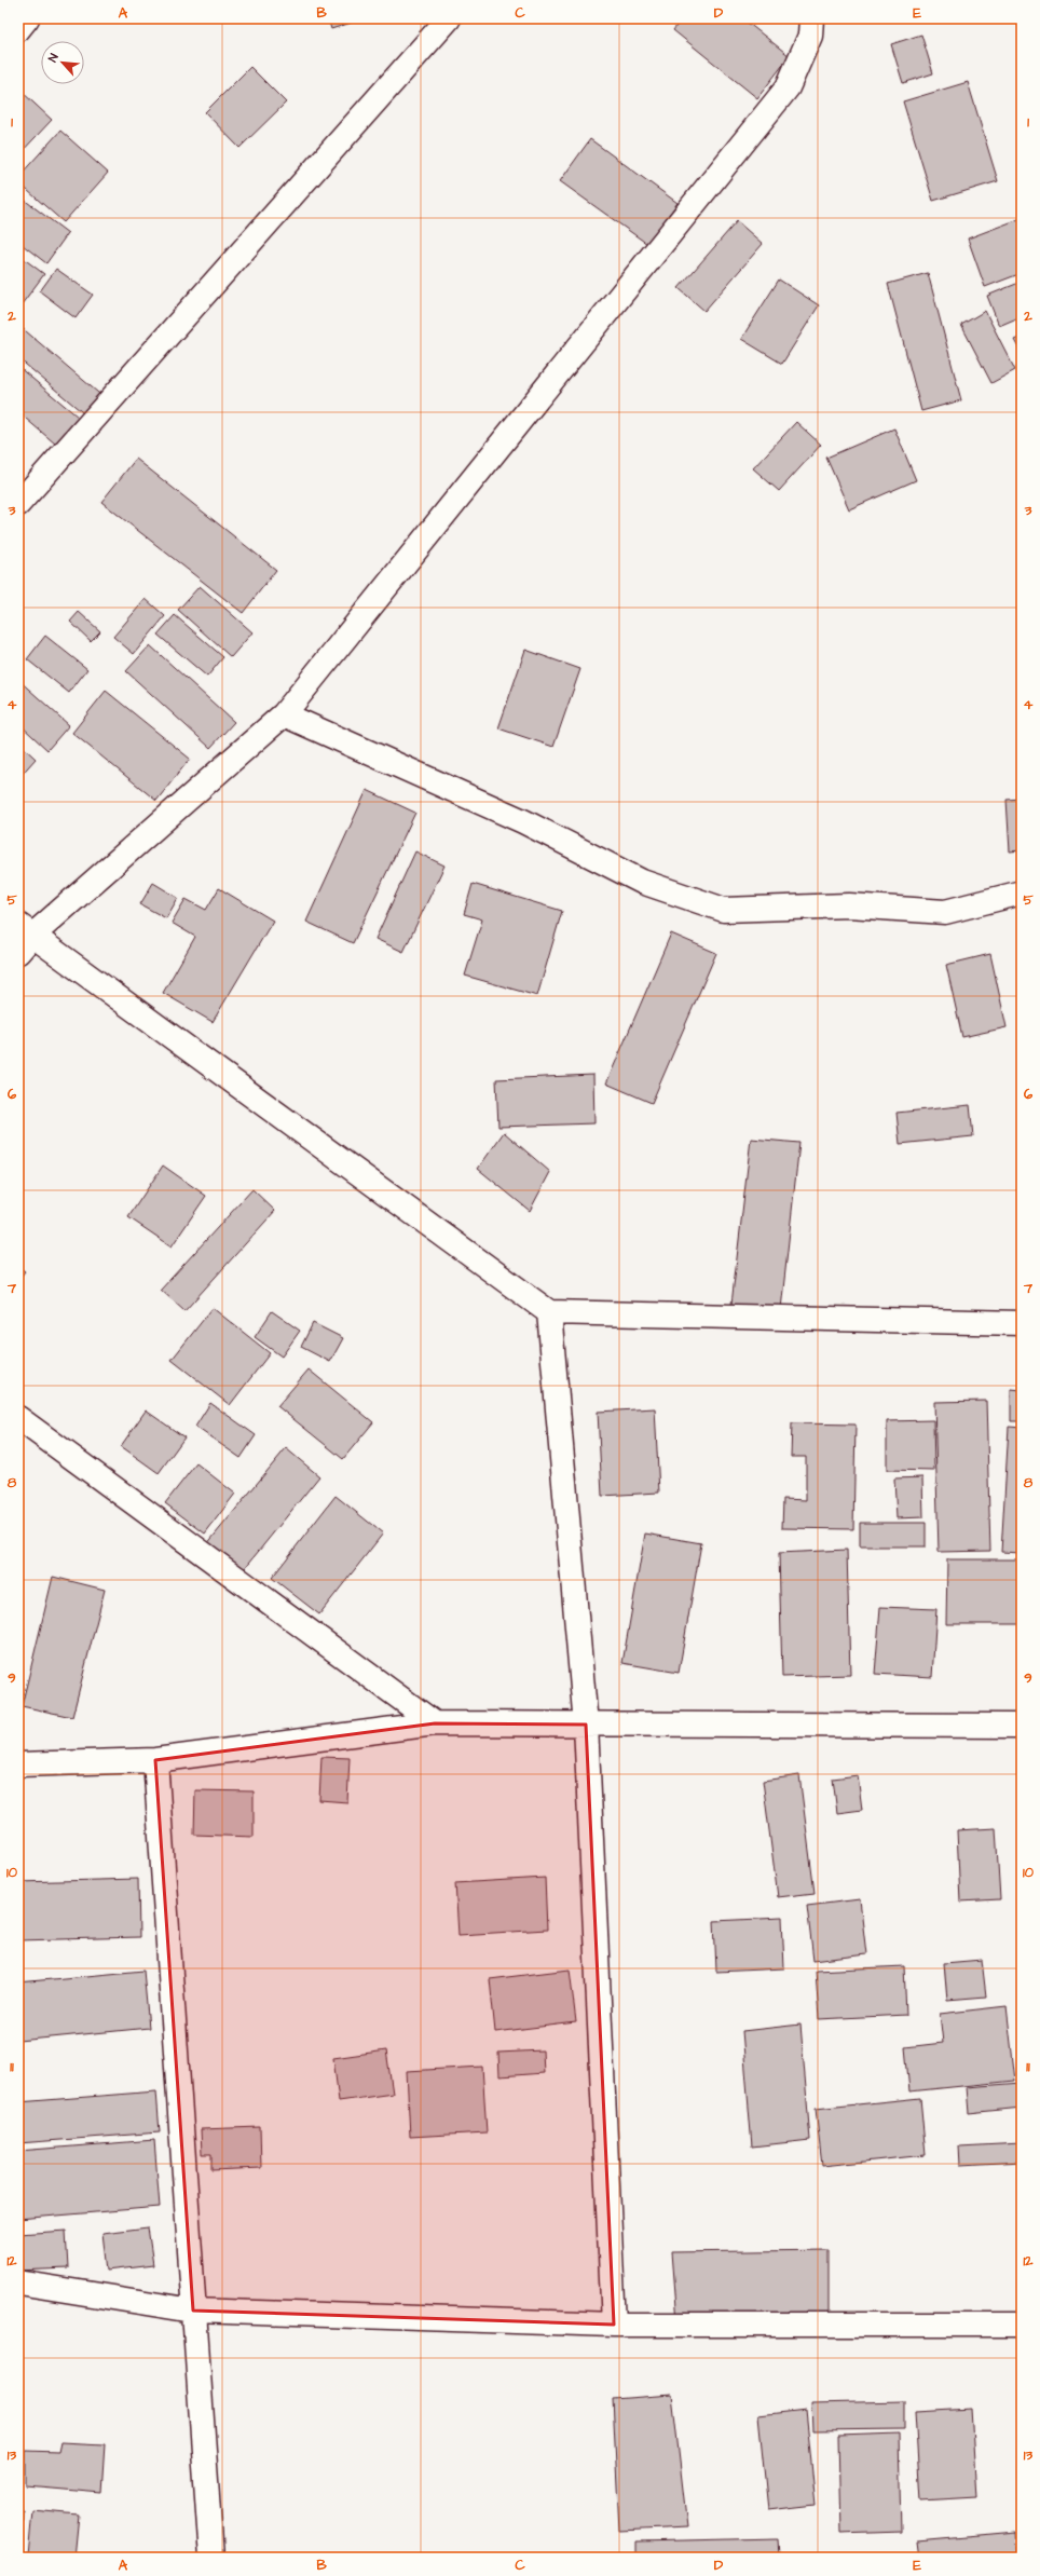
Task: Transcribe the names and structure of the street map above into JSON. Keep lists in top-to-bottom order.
{
  "north": "top left",
  "grid": {
    "columns": [
      "A",
      "B",
      "C",
      "D",
      "E"
    ],
    "rows": [
      "1",
      "2",
      "3",
      "4",
      "5",
      "6",
      "7",
      "8",
      "9",
      "10",
      "11",
      "12",
      "13"
    ]
  }
}
